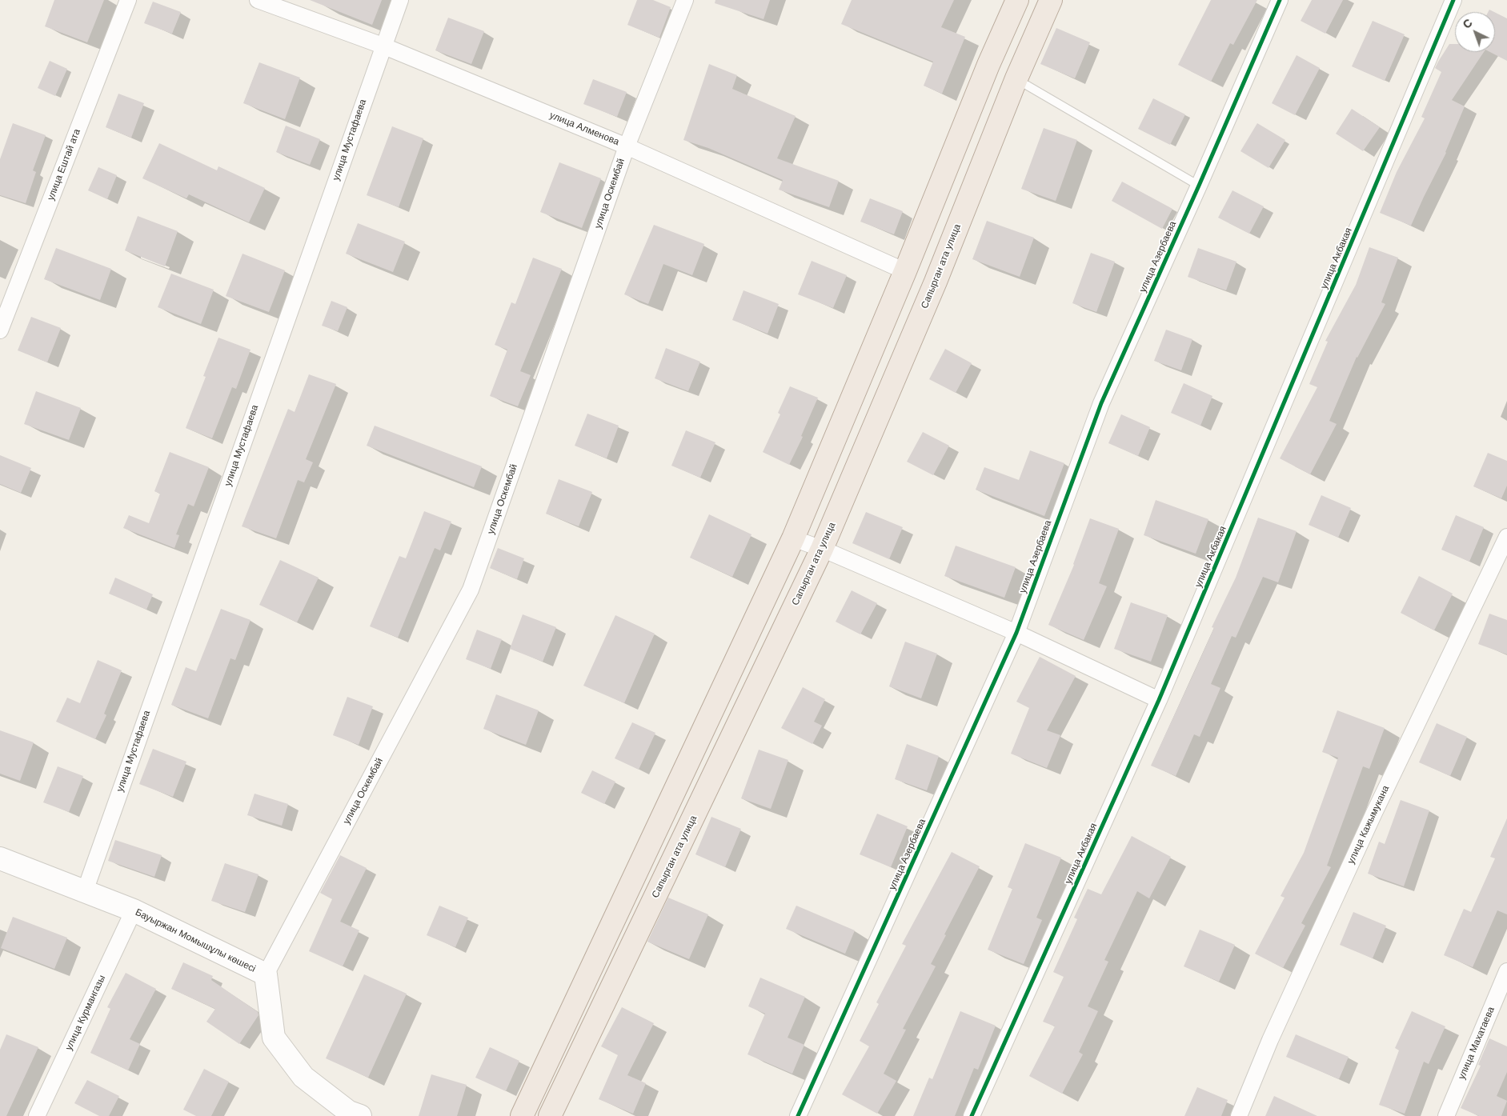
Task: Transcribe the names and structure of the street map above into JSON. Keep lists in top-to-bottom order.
{
  "streets": {
    "main road": ["Сапырган ата улица"],
    "street": [
      "улица Алменова",
      "улица Мустафаева",
      "улица Ештай ата",
      "улица Оскембай",
      "улица Азербаева",
      "улица Акбакая",
      "улица Кажымукана",
      "Бауыржан Момышұлы көшесі",
      "улица Курмангазы",
      "улица Махатаева"
    ]
  },
  "crossings": [
    ["улица Алменова", "улица Мустафаева"],
    ["улица Алменова", "улица Оскембай"],
    ["улица Мустафаева", "Бауыржан Момышұлы көшесі"],
    ["улица Оскембай", "Бауыржан Момышұлы көшесі"],
    ["Бауыржан Момышұлы көшесі", "улица Курмангазы"]
  ],
  "north": "top left"
}
